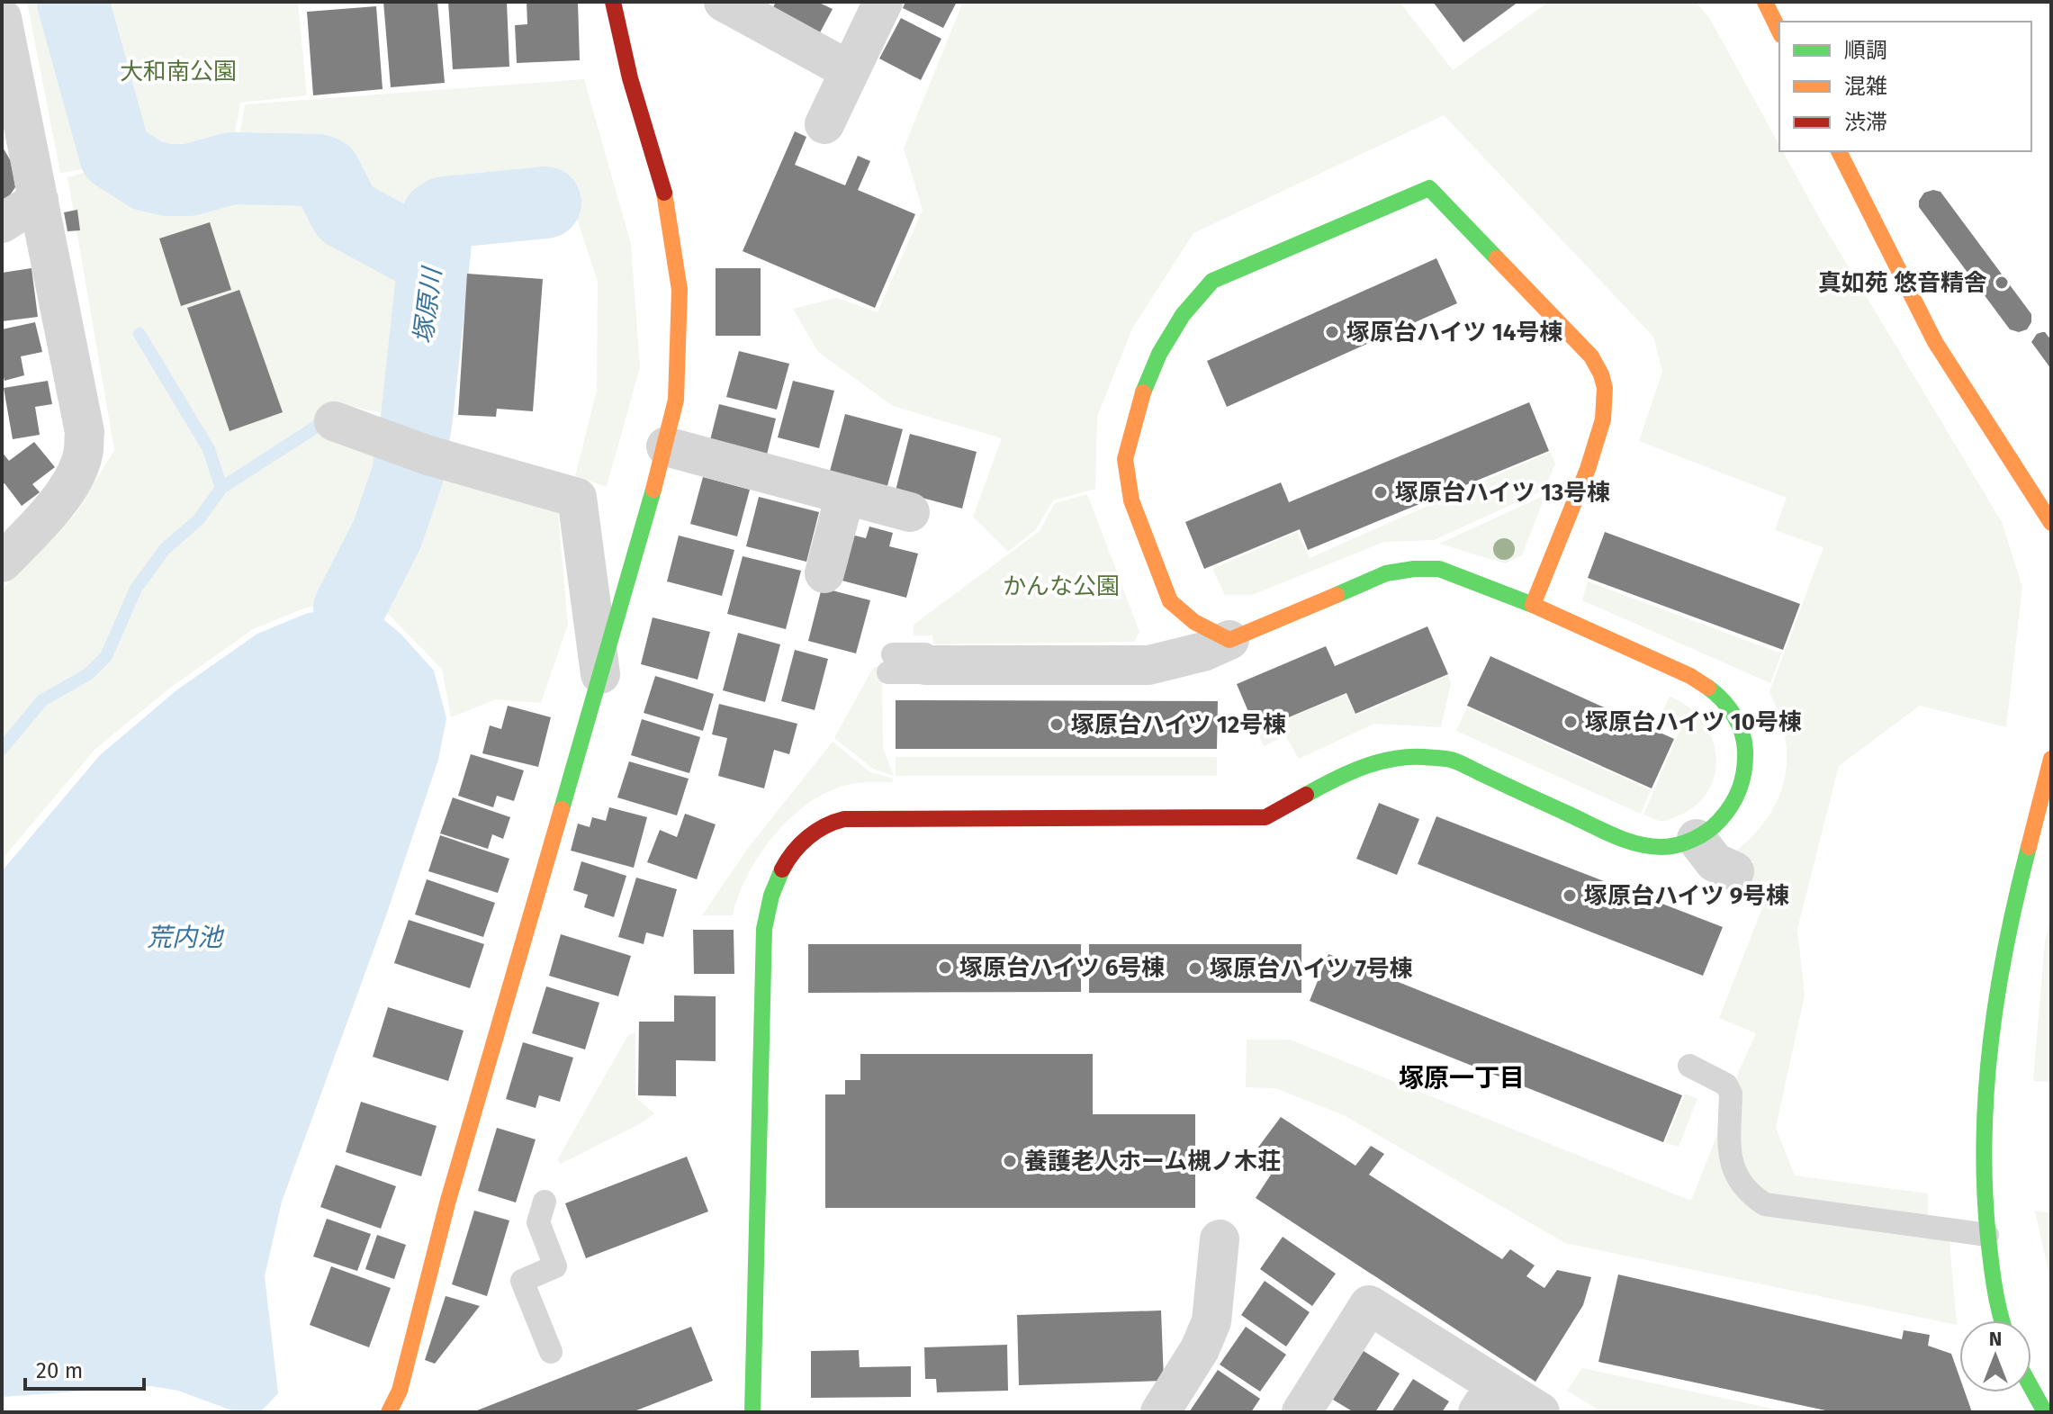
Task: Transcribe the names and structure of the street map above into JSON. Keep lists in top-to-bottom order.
{
  "districts": ["塚原一丁目"],
  "water": ["塚原川", "荒内池"],
  "parks": ["大和南公園", "かんな公園"],
  "places": [
    "真如苑 悠音精舎",
    "塚原台ハイツ 14号棟",
    "塚原台ハイツ 13号棟",
    "塚原台ハイツ 10号棟",
    "塚原台ハイツ 12号棟",
    "塚原台ハイツ 9号棟",
    "塚原台ハイツ 6号棟",
    "塚原台ハイツ 7号棟",
    "養護老人ホーム槻ノ木荘"
  ],
  "legend": ["順調", "混雑", "渋滞"],
  "scale_bar": "20 m",
  "north": "top"
}
